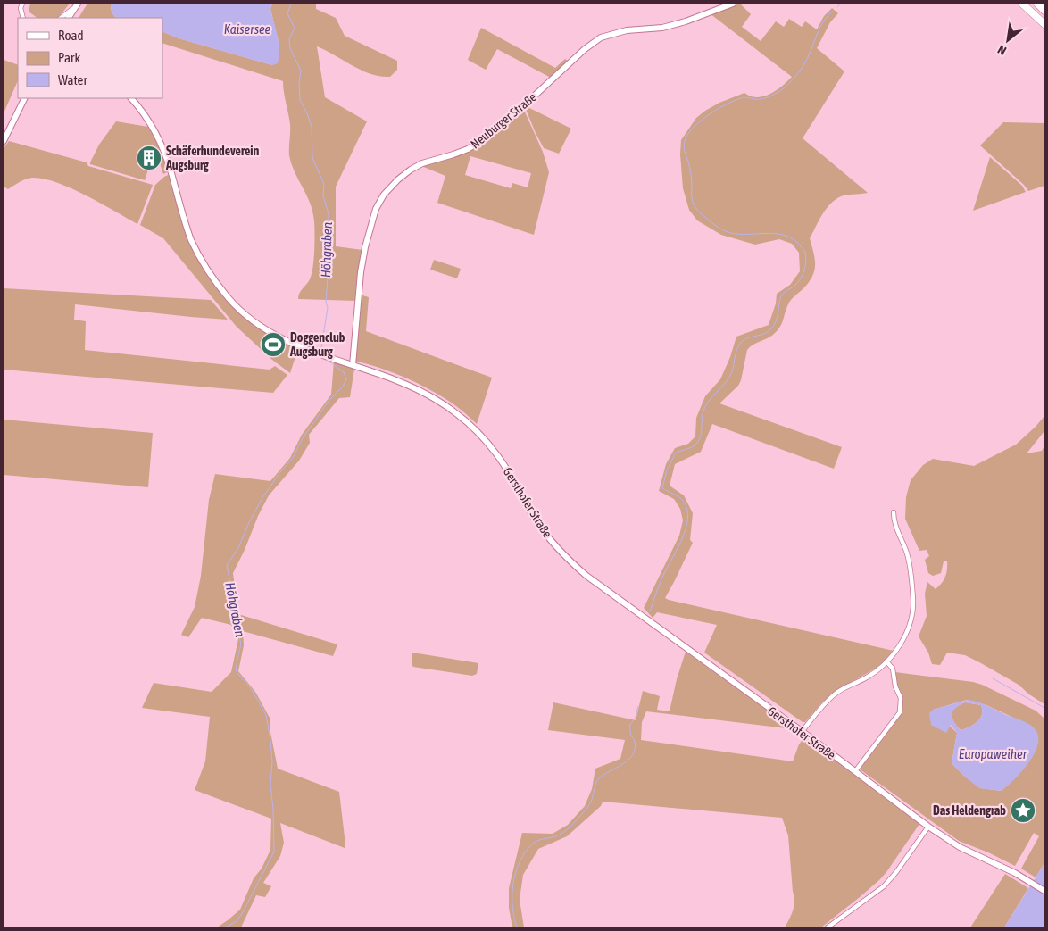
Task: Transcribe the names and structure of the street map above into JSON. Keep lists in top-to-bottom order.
{
  "streets": {
    "main road": ["Neuburger Straße", "Gersthofer Straße"]
  },
  "crossings": [
    ["Neuburger Straße", "Gersthofer Straße"]
  ],
  "water": ["Kaisersee", "Höhgraben", "Europaweiher"],
  "places": {
    "building": ["Schäferhundeverein Augsburg"],
    "sports": ["Doggenclub Augsburg"],
    "place": ["Das Heldengrab"]
  },
  "legend": ["Road", "Park", "Water"],
  "north": "bottom left"
}
